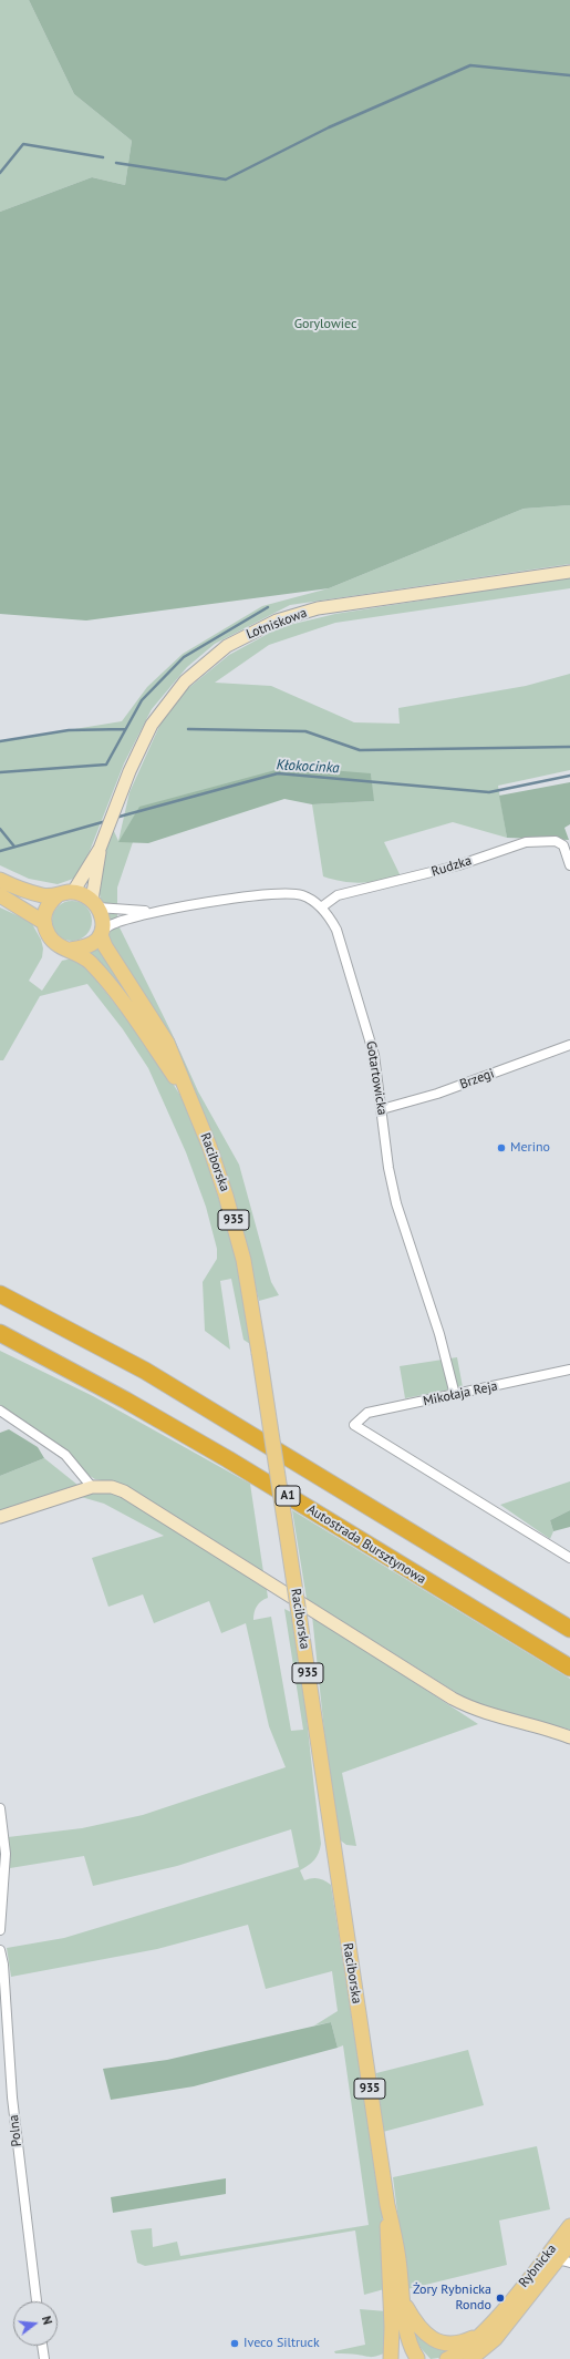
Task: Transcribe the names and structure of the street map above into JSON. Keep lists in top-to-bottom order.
{
  "streets": {
    "highway": ["A1", "Autostrada Bursztynowa"],
    "main road": [
      "Lotniskowa",
      "Raciborska",
      "935",
      "Rybnicka"
    ],
    "street": [
      "Rudzka",
      "Gotartowicka",
      "Brzegi",
      "Mikołaja Reja",
      "Polna"
    ]
  },
  "crossings": [
    ["Lotniskowa", "Gotartowicka"],
    ["Lotniskowa", "Raciborska"],
    ["Lotniskowa", "935"],
    ["Rudzka", "Gotartowicka"],
    ["Gotartowicka", "Brzegi"],
    ["Gotartowicka", "Raciborska"],
    ["Gotartowicka", "935"],
    ["Gotartowicka", "Mikołaja Reja"],
    ["Raciborska", "935"]
  ],
  "water": ["Kłokocinka"],
  "parks": ["Gorylowiec"],
  "places": ["Merino", "Żory Rybnicka Rondo", "Iveco Siltruck"],
  "north": "right"
}
